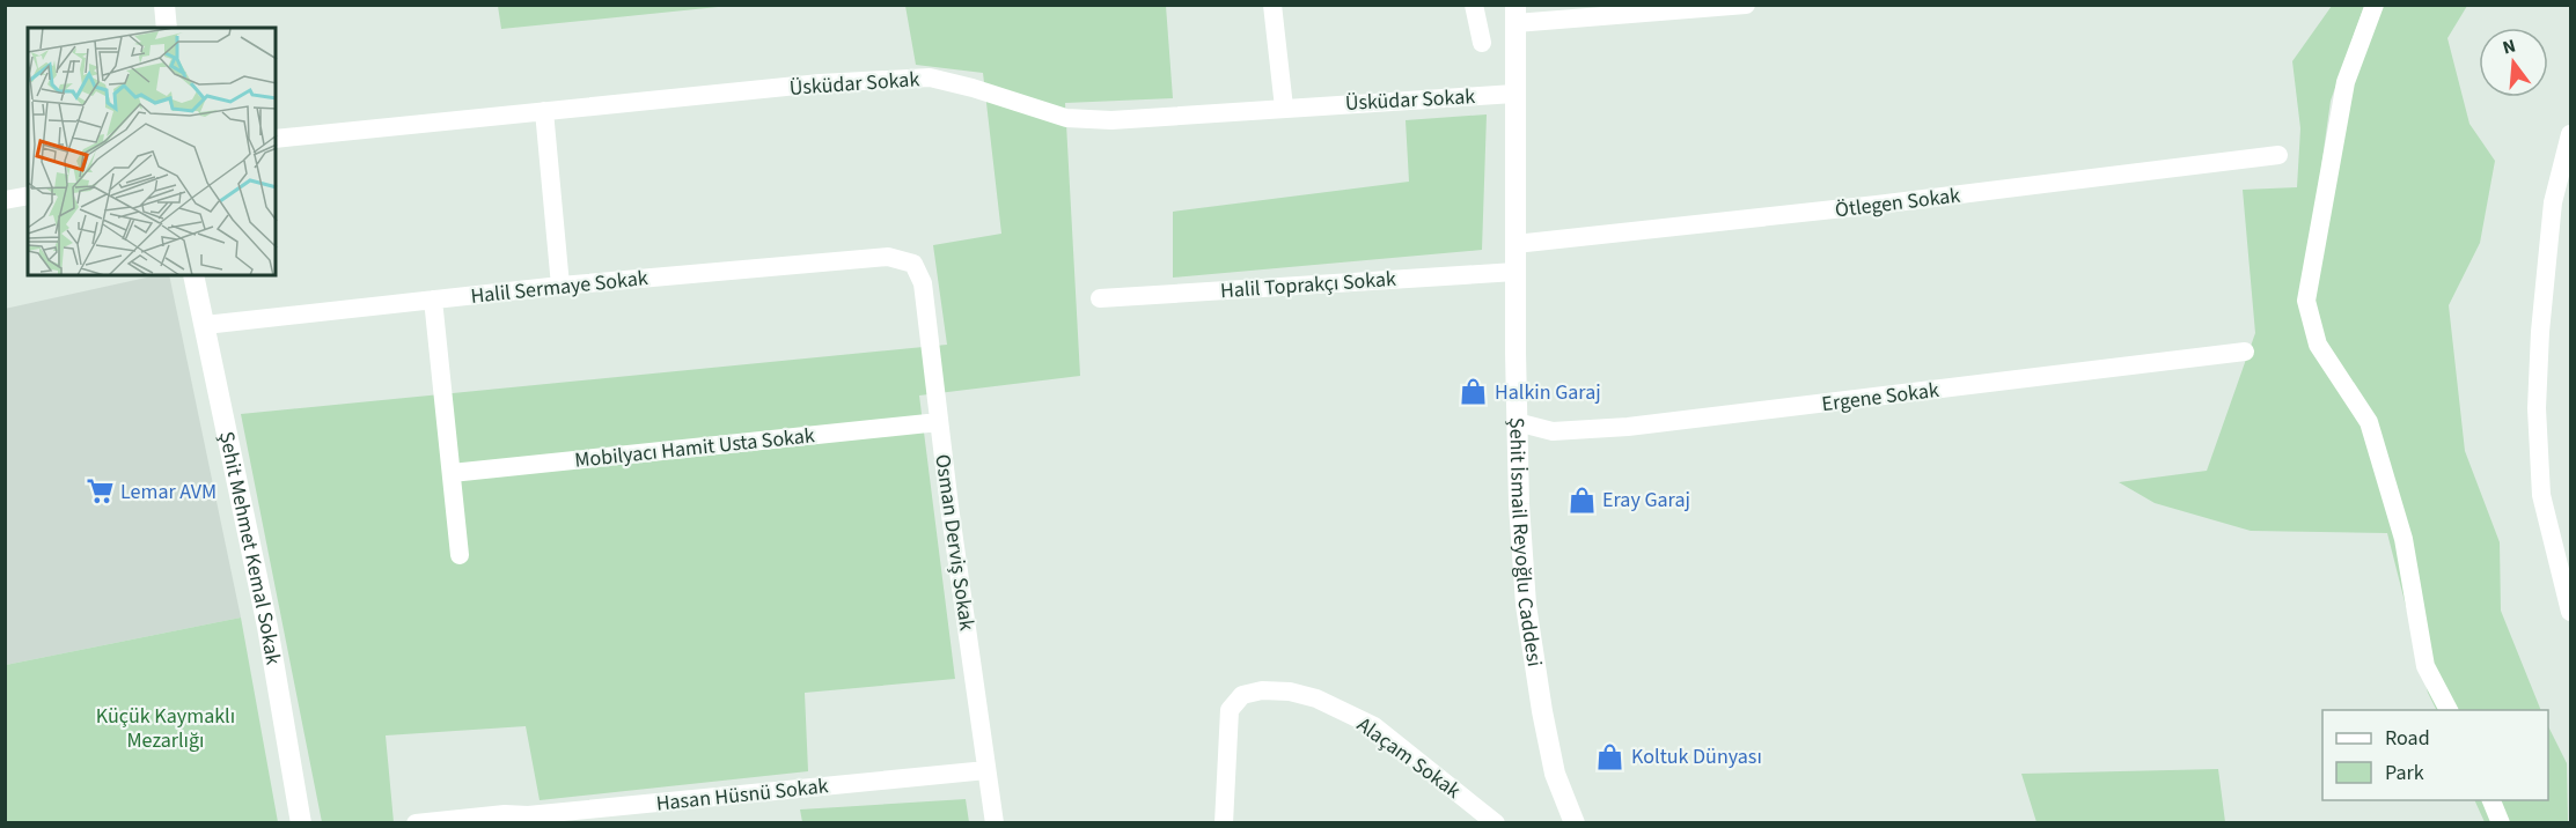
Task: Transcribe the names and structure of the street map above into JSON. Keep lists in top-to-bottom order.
{
  "streets": {
    "street": [
      "Üsküdar Sokak",
      "Ötlegen Sokak",
      "Halil Toprakçı Sokak",
      "Halil Sermaye Sokak",
      "Ergene Sokak",
      "Mobilyacı Hamit Usta Sokak",
      "Şehit İsmail Reyoğlu Caddesi",
      "Osman Derviş Sokak",
      "Şehit Mehmet Kemal Sokak",
      "Alaçam Sokak",
      "Hasan Hüsnü Sokak"
    ]
  },
  "crossings": [
    ["Üsküdar Sokak", "Şehit İsmail Reyoğlu Caddesi"],
    ["Ötlegen Sokak", "Şehit İsmail Reyoğlu Caddesi"],
    ["Halil Toprakçı Sokak", "Şehit İsmail Reyoğlu Caddesi"],
    ["Halil Sermaye Sokak", "Osman Derviş Sokak"],
    ["Halil Sermaye Sokak", "Şehit Mehmet Kemal Sokak"],
    ["Ergene Sokak", "Şehit İsmail Reyoğlu Caddesi"],
    ["Mobilyacı Hamit Usta Sokak", "Osman Derviş Sokak"],
    ["Osman Derviş Sokak", "Hasan Hüsnü Sokak"]
  ],
  "parks": ["Küçük Kaymaklı Mezarlığı"],
  "places": {
    "shop": ["Halkin Garaj", "Eray Garaj", "Koltuk Dünyası"],
    "supermarket": ["Lemar AVM"]
  },
  "legend": ["Road", "Park"],
  "north": "top"
}
